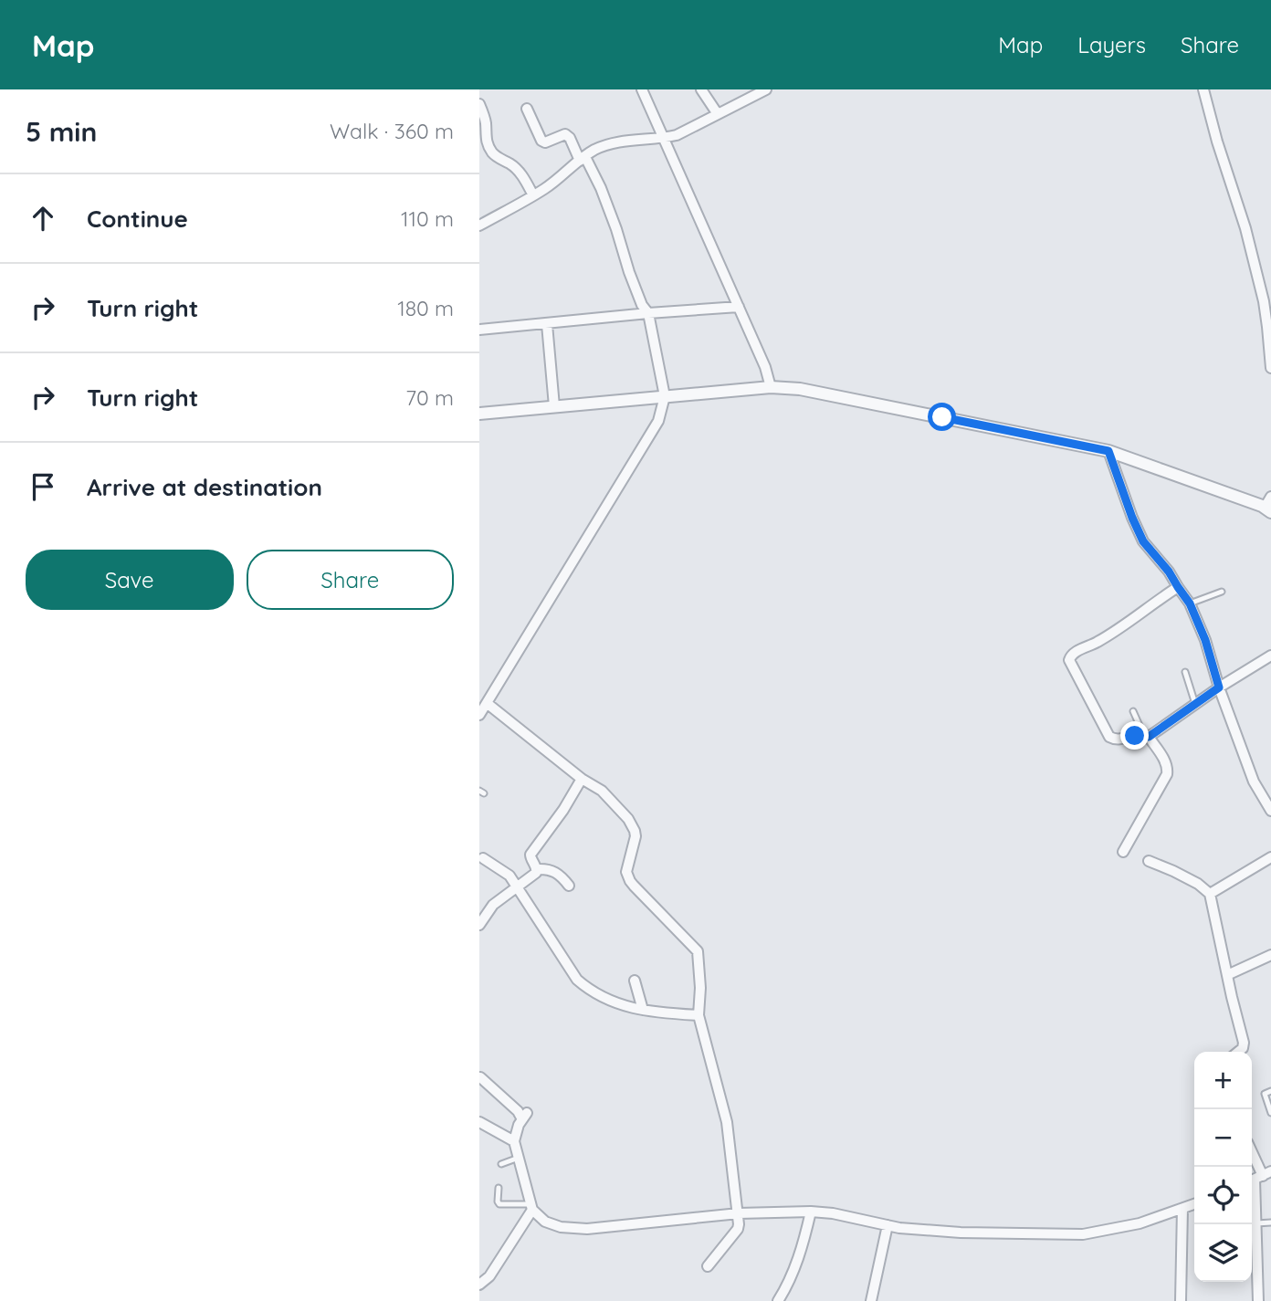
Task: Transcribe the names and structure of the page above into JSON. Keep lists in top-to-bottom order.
{
  "page": {
    "header": "Map",
    "nav": ["Map", "Layers", "Share"],
    "heading": ["5 min", "Walk · 360 m"],
    "list": [
      ["Continue", "110 m"],
      ["Turn right", "180 m"],
      ["Turn right", "70 m"],
      "Arrive at destination"
    ],
    "buttons": ["Save", "Share"],
    "map_buttons": ["+", "−"]
  }
}
